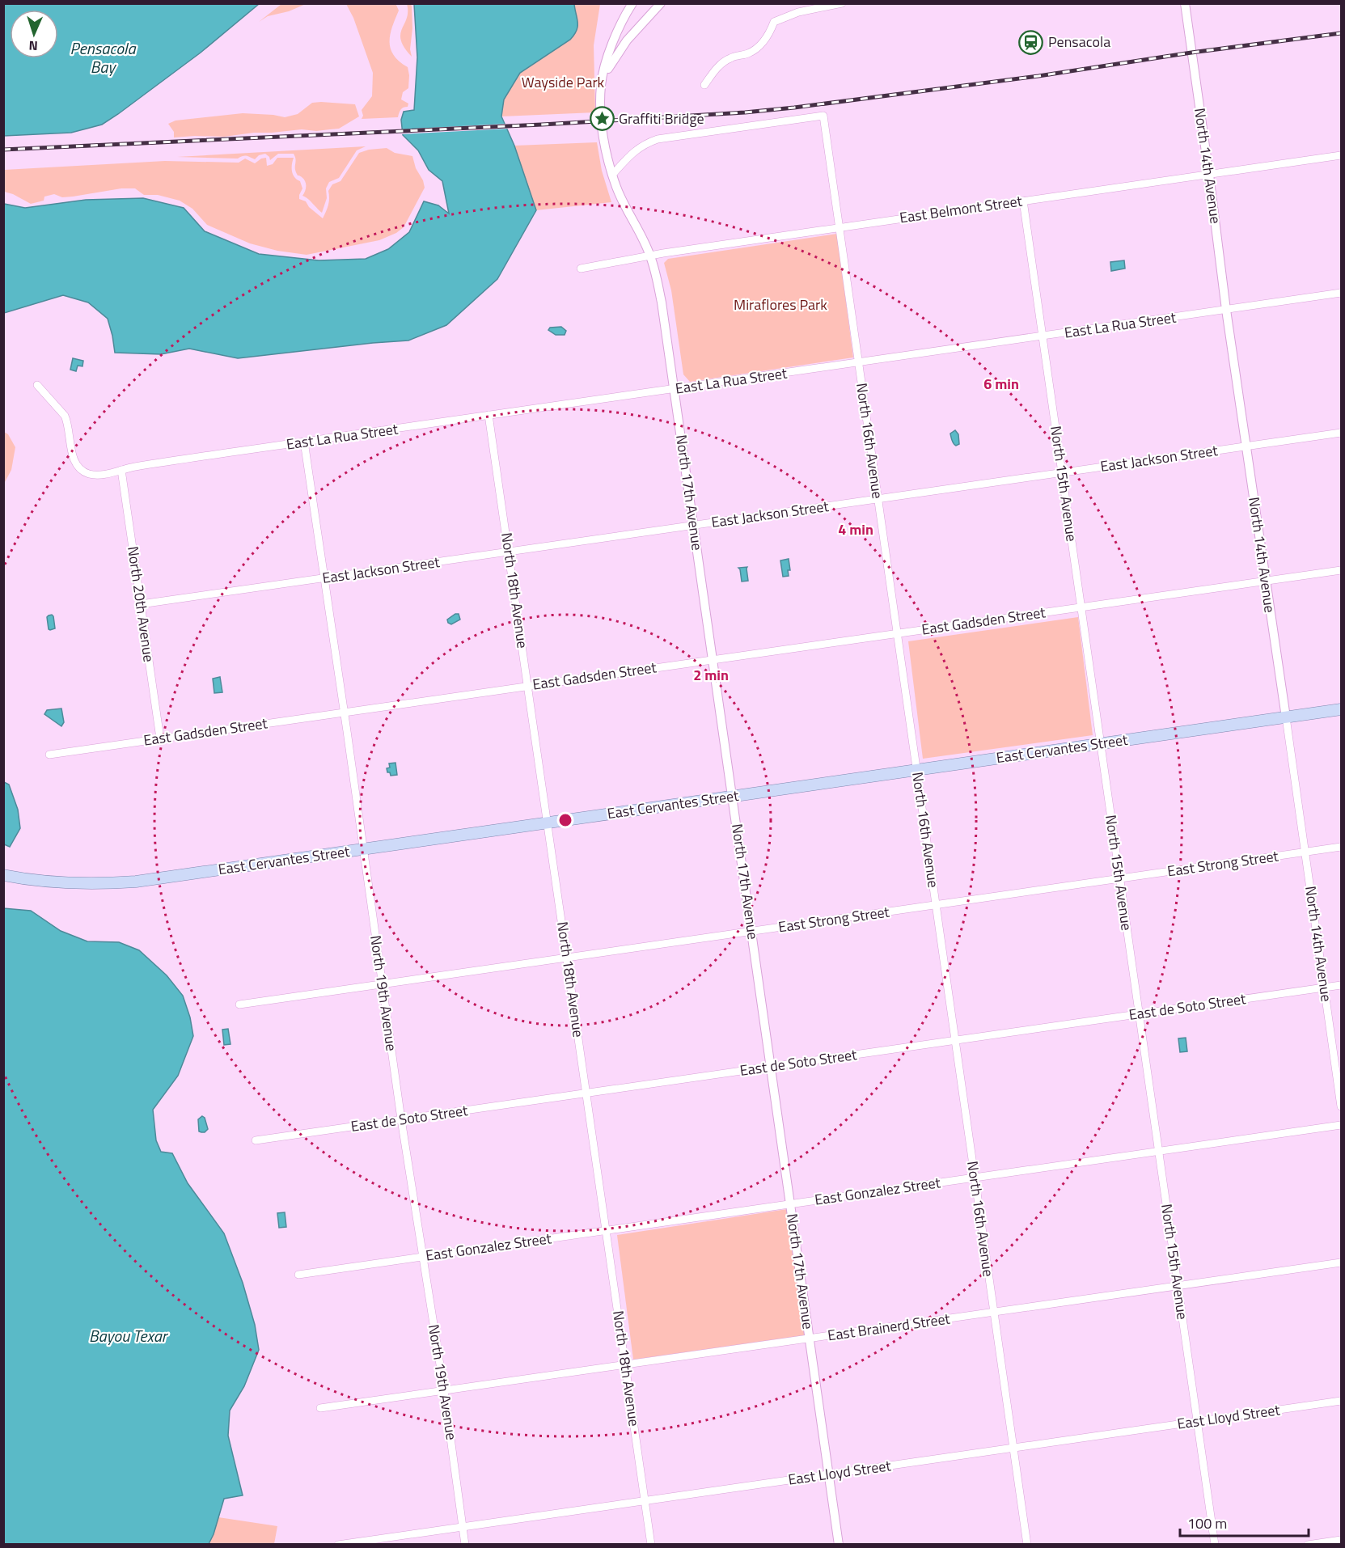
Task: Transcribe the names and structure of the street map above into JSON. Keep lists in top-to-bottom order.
{
  "streets": {
    "main road": ["East Cervantes Street"],
    "street": [
      "North 14th Avenue",
      "East Belmont Street",
      "East La Rua Street",
      "North 16th Avenue",
      "East Jackson Street",
      "North 15th Avenue",
      "North 17th Avenue",
      "North 18th Avenue",
      "North 20th Avenue",
      "East Gadsden Street",
      "East Strong Street",
      "North 19th Avenue",
      "East de Soto Street",
      "East Gonzalez Street",
      "East Brainerd Street",
      "East Lloyd Street"
    ]
  },
  "crossings": [
    ["North 14th Avenue", "East Belmont Street"],
    ["North 14th Avenue", "East La Rua Street"],
    ["North 14th Avenue", "East Jackson Street"],
    ["North 14th Avenue", "East Gadsden Street"],
    ["North 14th Avenue", "East Cervantes Street"],
    ["North 14th Avenue", "East Strong Street"],
    ["North 14th Avenue", "East de Soto Street"],
    ["East Belmont Street", "North 16th Avenue"],
    ["East Belmont Street", "North 15th Avenue"],
    ["East Belmont Street", "North 17th Avenue"],
    ["East La Rua Street", "North 16th Avenue"],
    ["East La Rua Street", "North 15th Avenue"],
    ["East La Rua Street", "North 17th Avenue"],
    ["East La Rua Street", "North 18th Avenue"],
    ["East La Rua Street", "North 20th Avenue"],
    ["East La Rua Street", "North 19th Avenue"],
    ["North 16th Avenue", "East Jackson Street"],
    ["North 16th Avenue", "North 17th Avenue"],
    ["North 16th Avenue", "East Gadsden Street"],
    ["North 16th Avenue", "East Cervantes Street"],
    ["North 16th Avenue", "East Strong Street"],
    ["North 16th Avenue", "East de Soto Street"],
    ["North 16th Avenue", "East Gonzalez Street"],
    ["North 16th Avenue", "East Brainerd Street"],
    ["North 16th Avenue", "East Lloyd Street"],
    ["East Jackson Street", "North 15th Avenue"],
    ["East Jackson Street", "North 17th Avenue"],
    ["East Jackson Street", "North 18th Avenue"],
    ["East Jackson Street", "North 20th Avenue"],
    ["East Jackson Street", "North 19th Avenue"],
    ["North 15th Avenue", "East Gadsden Street"],
    ["North 15th Avenue", "East Cervantes Street"],
    ["North 15th Avenue", "East Strong Street"],
    ["North 15th Avenue", "East de Soto Street"],
    ["North 15th Avenue", "East Gonzalez Street"],
    ["North 15th Avenue", "East Brainerd Street"],
    ["North 15th Avenue", "East Lloyd Street"],
    ["North 17th Avenue", "East Gadsden Street"],
    ["North 17th Avenue", "East Cervantes Street"],
    ["North 17th Avenue", "East Strong Street"],
    ["North 17th Avenue", "East de Soto Street"],
    ["North 17th Avenue", "East Gonzalez Street"],
    ["North 17th Avenue", "East Brainerd Street"],
    ["North 17th Avenue", "East Lloyd Street"],
    ["North 18th Avenue", "East Gadsden Street"],
    ["North 18th Avenue", "East Cervantes Street"],
    ["North 18th Avenue", "East Strong Street"],
    ["North 18th Avenue", "East de Soto Street"],
    ["North 18th Avenue", "East Gonzalez Street"],
    ["North 18th Avenue", "East Brainerd Street"],
    ["North 18th Avenue", "East Lloyd Street"],
    ["North 20th Avenue", "East Gadsden Street"],
    ["East Gadsden Street", "North 19th Avenue"],
    ["East Cervantes Street", "North 19th Avenue"],
    ["East Strong Street", "North 19th Avenue"],
    ["North 19th Avenue", "East de Soto Street"],
    ["North 19th Avenue", "East Gonzalez Street"],
    ["North 19th Avenue", "East Brainerd Street"],
    ["North 19th Avenue", "East Lloyd Street"]
  ],
  "water": ["Pensacola Bay", "Bayou Texar"],
  "parks": ["Wayside Park", "Miraflores Park"],
  "places": {
    "station": ["Pensacola"],
    "place": ["Graffiti Bridge"]
  },
  "scale_bar": "100 m",
  "north": "bottom",
  "rings": ["6 min", "4 min", "2 min"]
}
